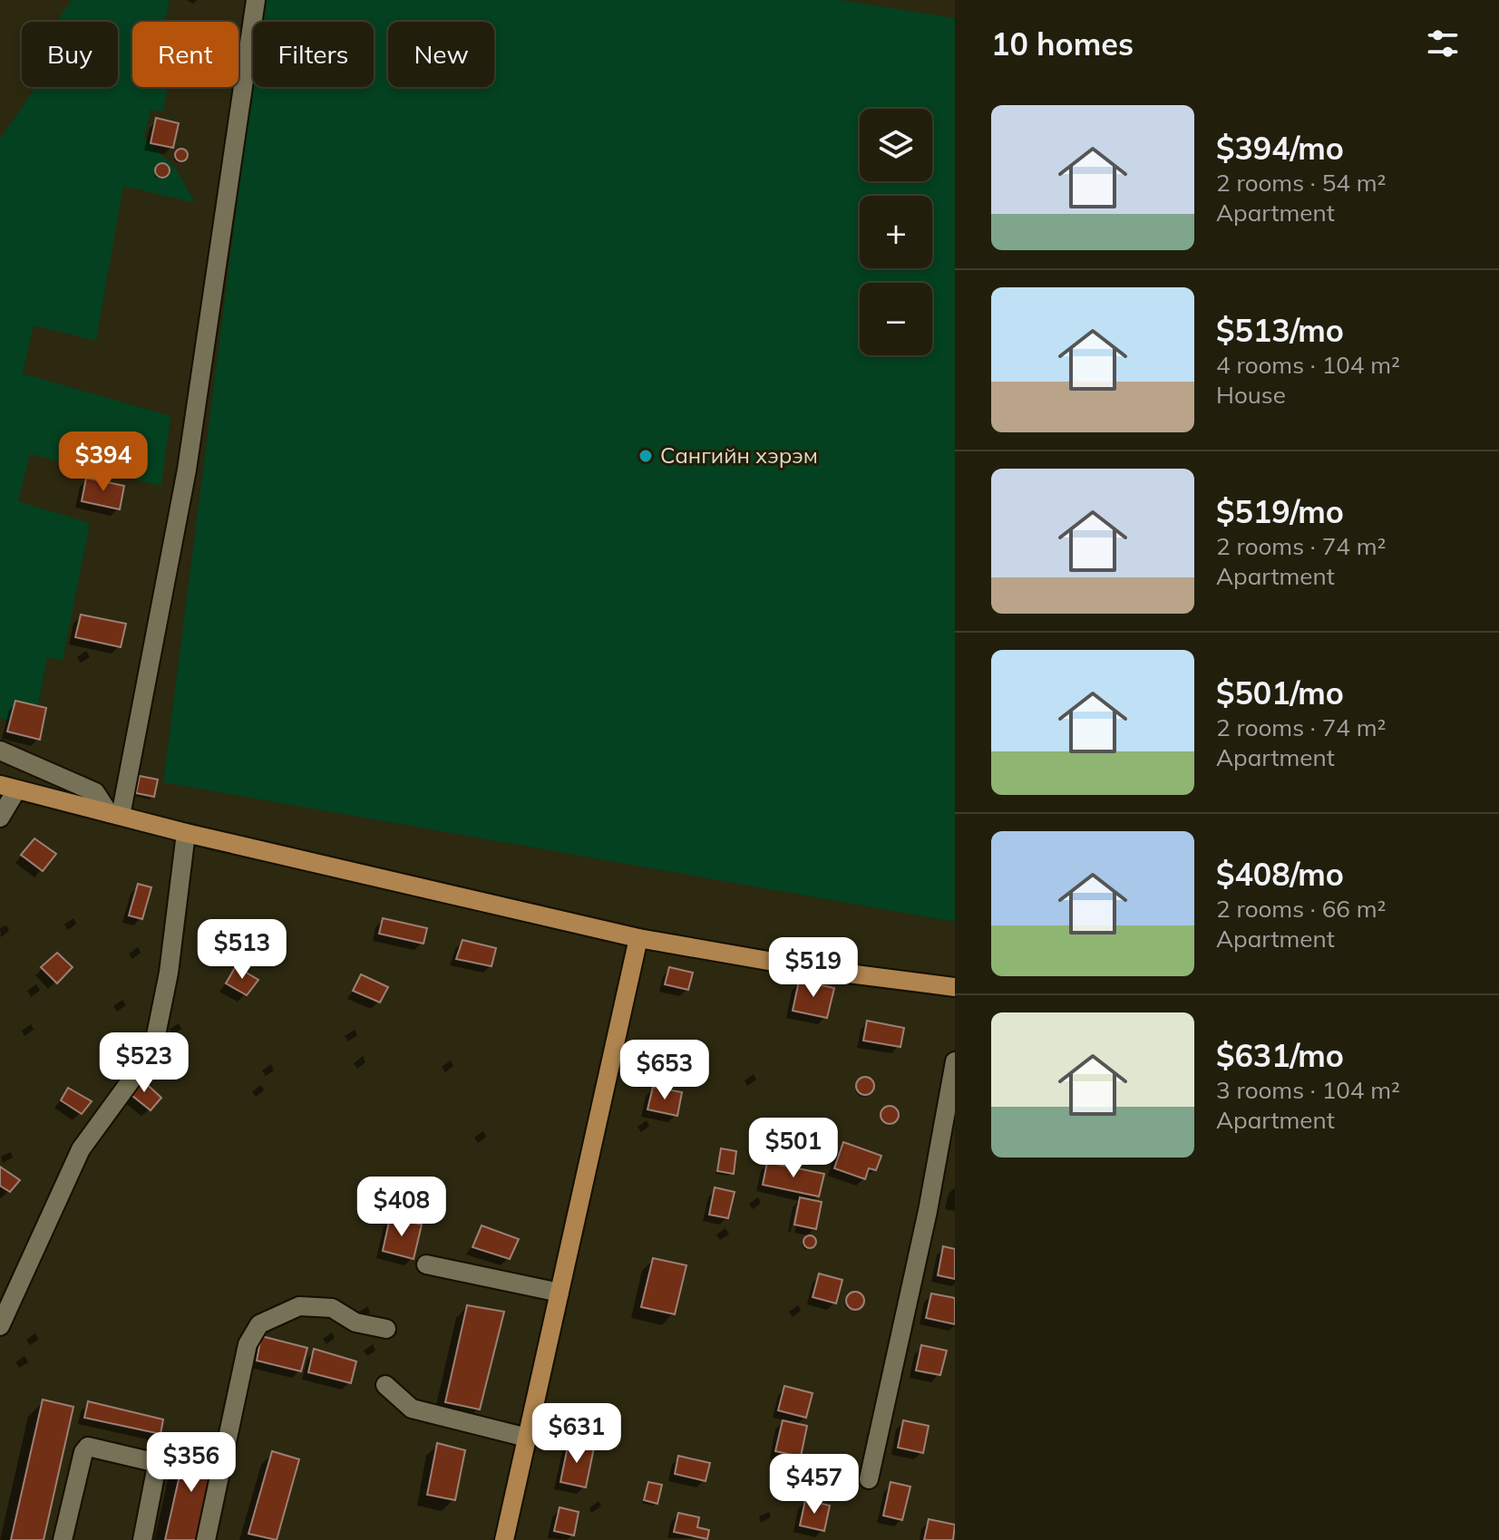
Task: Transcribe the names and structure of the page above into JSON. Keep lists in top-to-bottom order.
{
  "places": ["Сангийн хэрэм"],
  "page": {
    "heading": "10 homes",
    "chip": [
      "Buy",
      "Rent",
      "Filters",
      "New"
    ],
    "list": [
      {
        "name": "$394/mo",
        "note": "2 rooms · 54 m² · Apartment"
      },
      {
        "name": "$513/mo",
        "note": "4 rooms · 104 m² · House"
      },
      {
        "name": "$519/mo",
        "note": "2 rooms · 74 m² · Apartment"
      },
      {
        "name": "$501/mo",
        "note": "2 rooms · 74 m² · Apartment"
      },
      {
        "name": "$408/mo",
        "note": "2 rooms · 66 m² · Apartment"
      },
      {
        "name": "$631/mo",
        "note": "3 rooms · 104 m² · Apartment"
      }
    ],
    "map_buttons": ["+", "−"],
    "price": [
      "$394",
      "$513",
      "$519",
      "$523",
      "$653",
      "$501",
      "$408",
      "$631",
      "$356",
      "$457"
    ]
  }
}
